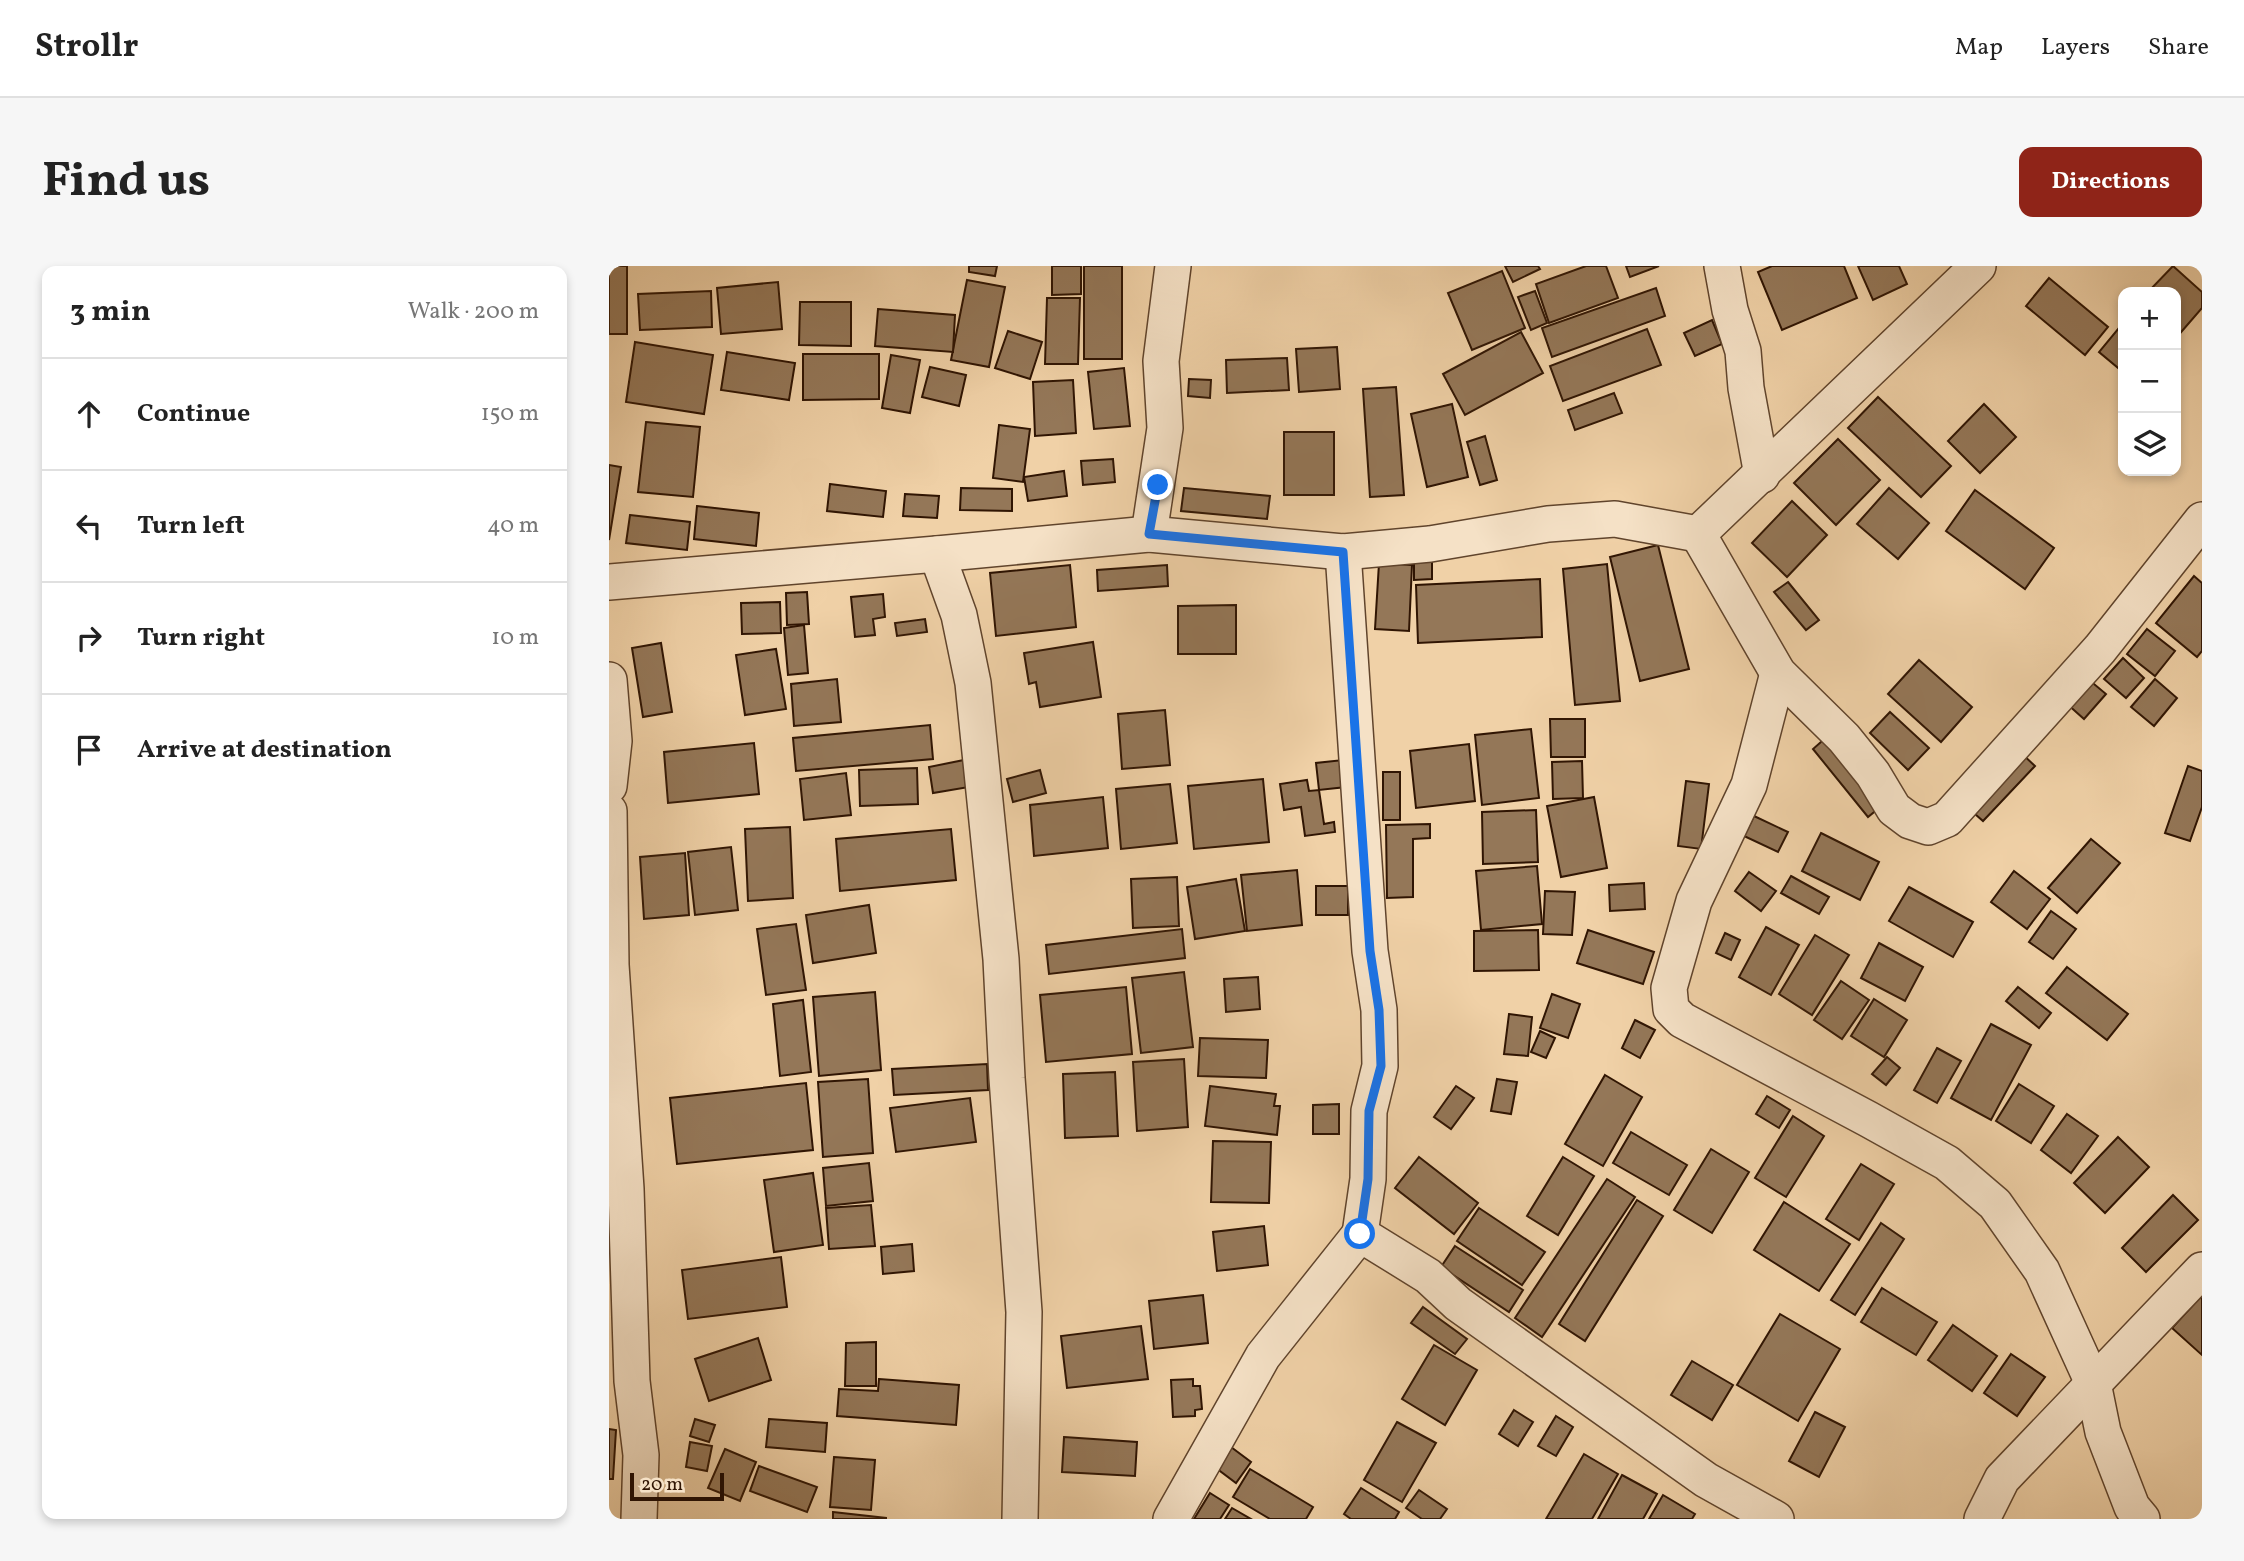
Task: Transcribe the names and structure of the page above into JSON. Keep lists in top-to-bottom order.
{
  "scale_bar": "20 m",
  "page": {
    "header": "Strollr",
    "nav": ["Map", "Layers", "Share"],
    "buttons": "Directions",
    "title": "Find us",
    "heading": ["3 min", "Walk · 200 m"],
    "map_buttons": ["+", "−"],
    "list": [
      ["Continue", "150 m"],
      ["Turn left", "40 m"],
      ["Turn right", "10 m"],
      "Arrive at destination"
    ],
    "scale": "20 m"
  }
}
